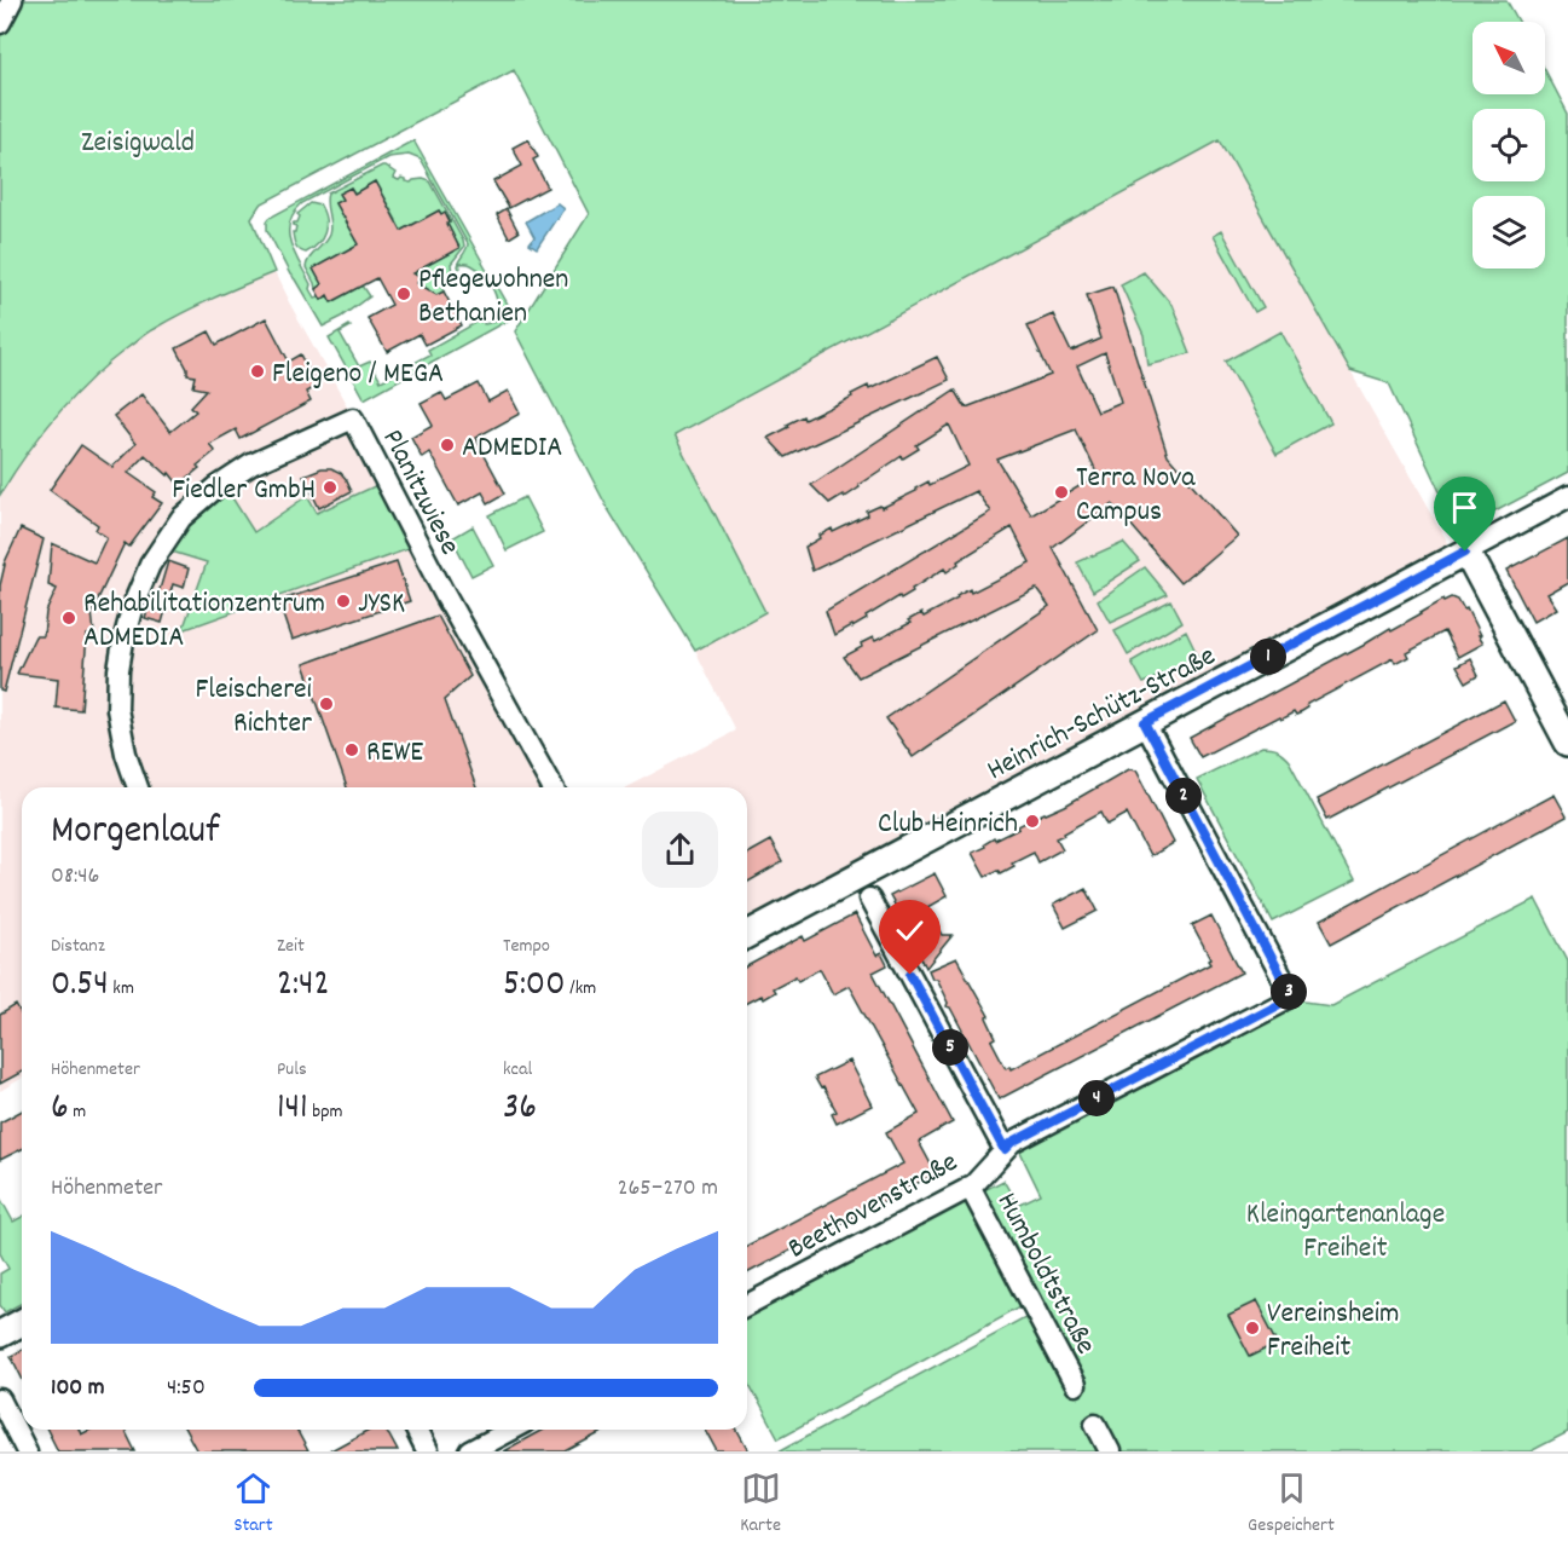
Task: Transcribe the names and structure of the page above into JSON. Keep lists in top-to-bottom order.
{
  "streets": {
    "main road": ["Heinrich-Schütz-Straße"],
    "street": ["Planitzwiese", "Beethovenstraße", "Humboldtstraße"]
  },
  "crossings": [
    ["Heinrich-Schütz-Straße", "Beethovenstraße"],
    ["Beethovenstraße", "Humboldtstraße"]
  ],
  "parks": ["Zeisigwald", "Kleingartenanlage Freiheit"],
  "places": [
    "Pflegewohnen Bethanien",
    "Fleigeno / MEGA",
    "ADMEDIA",
    "Fiedler GmbH",
    "Terra Nova Campus",
    "JYSK",
    "Rehabilitationzentrum ADMEDIA",
    "Fleischerei Richter",
    "REWE",
    "Club Heinrich",
    "Vereinsheim Freiheit"
  ],
  "north": "top left",
  "page": {
    "pins": [
      "1",
      "2",
      "3",
      "5",
      "4"
    ],
    "heading": ["Morgenlauf", "08:46"],
    "stats": [
      ["Distanz", "0.54 km"],
      ["Zeit", "2:42"],
      ["Tempo", "5:00 /km"],
      ["Höhenmeter", "6 m"],
      ["Puls", "141 bpm"],
      ["kcal", "36"]
    ],
    "chart": ["Höhenmeter", "265–270 m"],
    "list": [
      {
        "name": "100 m",
        "note": "4:50"
      }
    ],
    "tabs": ["Start", "Karte", "Gespeichert"]
  }
}
